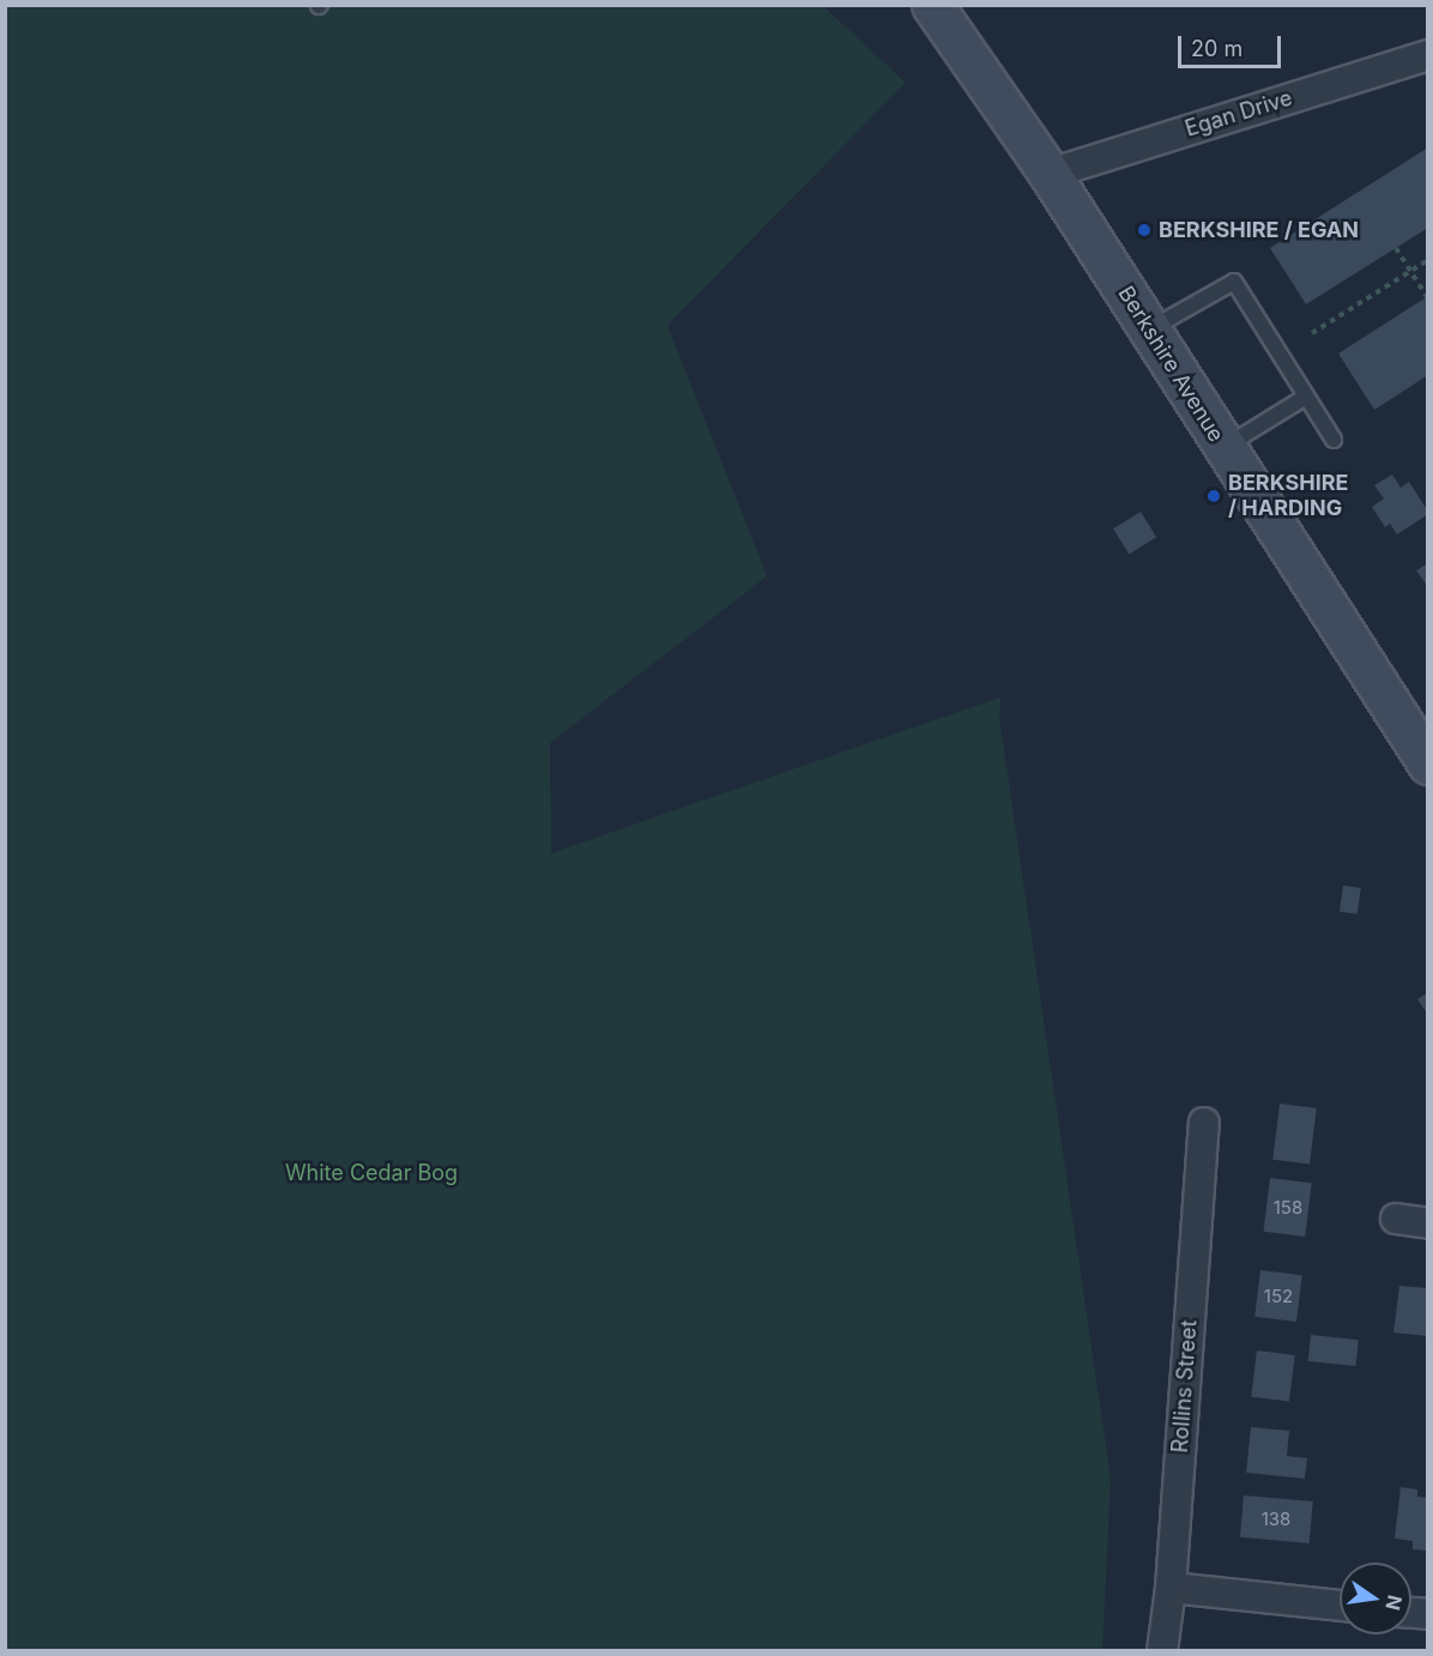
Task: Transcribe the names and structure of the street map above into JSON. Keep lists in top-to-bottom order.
{
  "streets": {
    "main road": ["Berkshire Avenue"],
    "street": ["Egan Drive", "Rollins Street"]
  },
  "crossings": [
    ["Egan Drive", "Berkshire Avenue"]
  ],
  "parks": ["White Cedar Bog"],
  "places": ["BERKSHIRE / EGAN", "BERKSHIRE / HARDING"],
  "house_numbers": ["158", "152", "138"],
  "scale_bar": "20 m",
  "north": "right"
}
